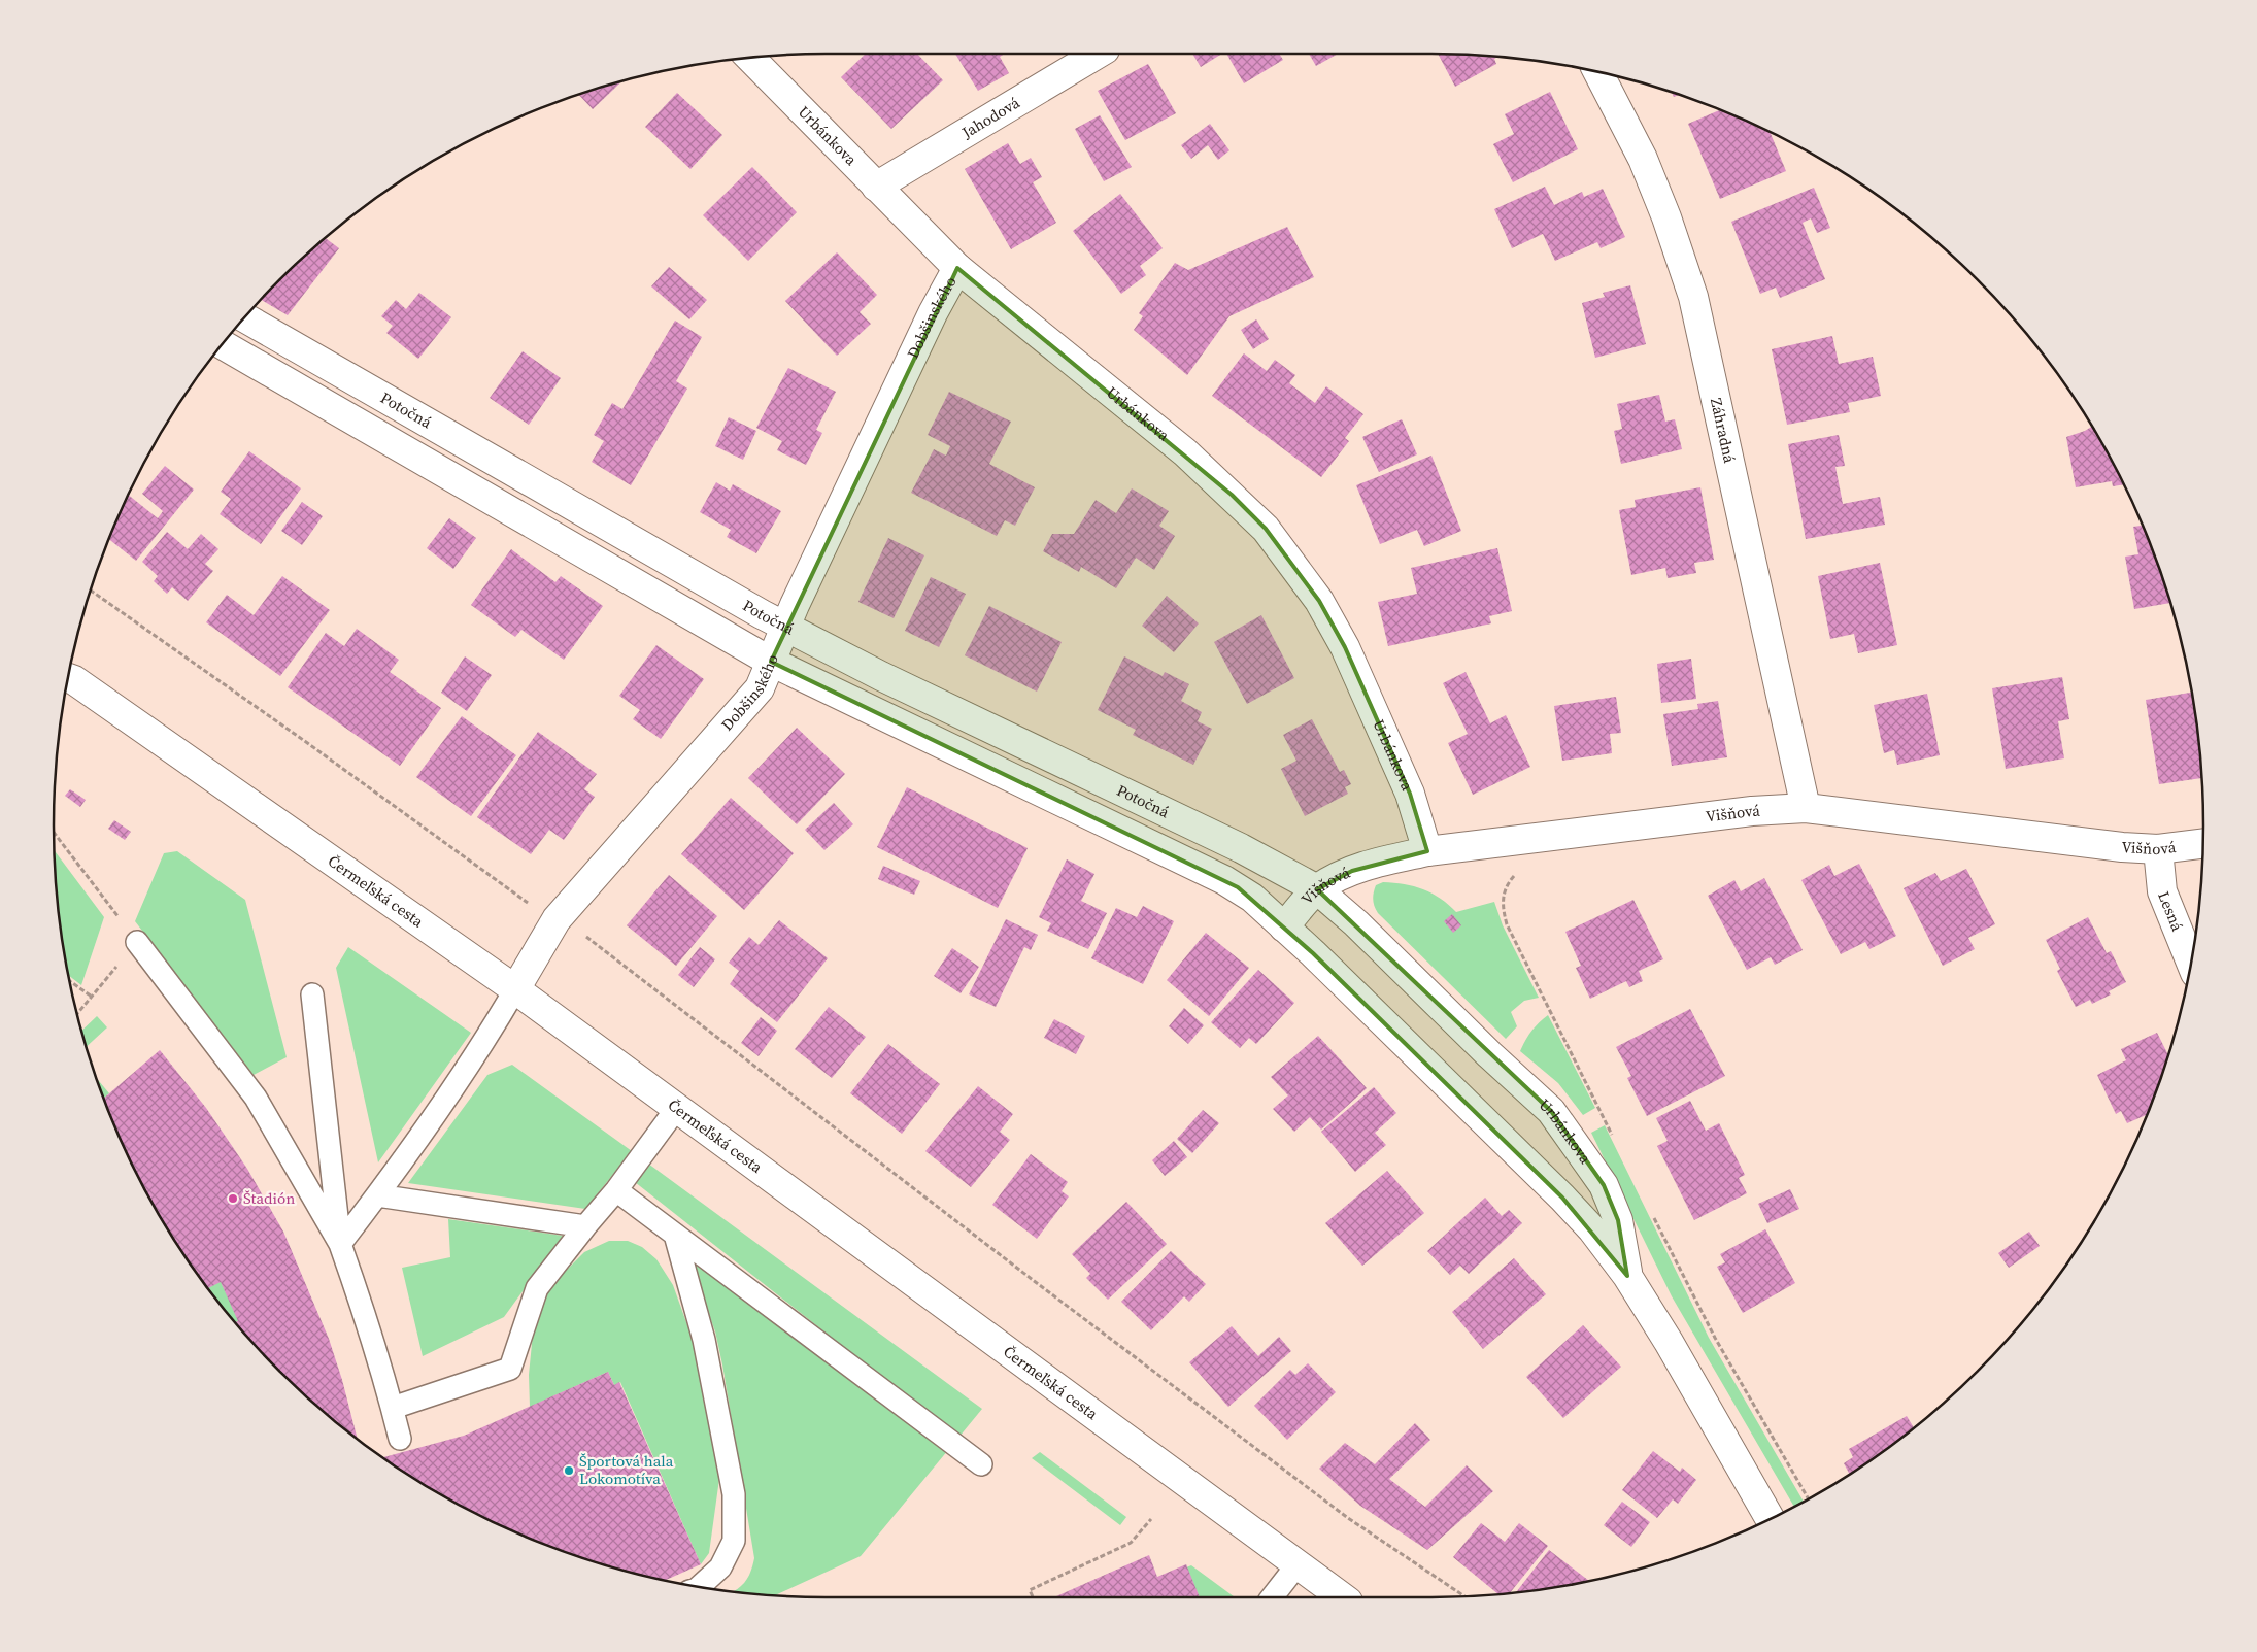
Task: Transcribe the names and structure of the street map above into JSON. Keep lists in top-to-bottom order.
{
  "streets": {
    "street": [
      "Jahodová",
      "Urbánkova",
      "Dobšinského",
      "Potočná",
      "Záhradná",
      "Višňová",
      "Čermeľská cesta",
      "Lesná"
    ]
  },
  "crossings": [
    ["Jahodová", "Urbánkova"],
    ["Urbánkova", "Dobšinského"],
    ["Urbánkova", "Potočná"],
    ["Urbánkova", "Višňová"],
    ["Dobšinského", "Potočná"],
    ["Dobšinského", "Čermeľská cesta"],
    ["Potočná", "Višňová"],
    ["Záhradná", "Višňová"],
    ["Višňová", "Lesná"]
  ],
  "places": ["Štadión", "Športová hala Lokomotíva"]
}
